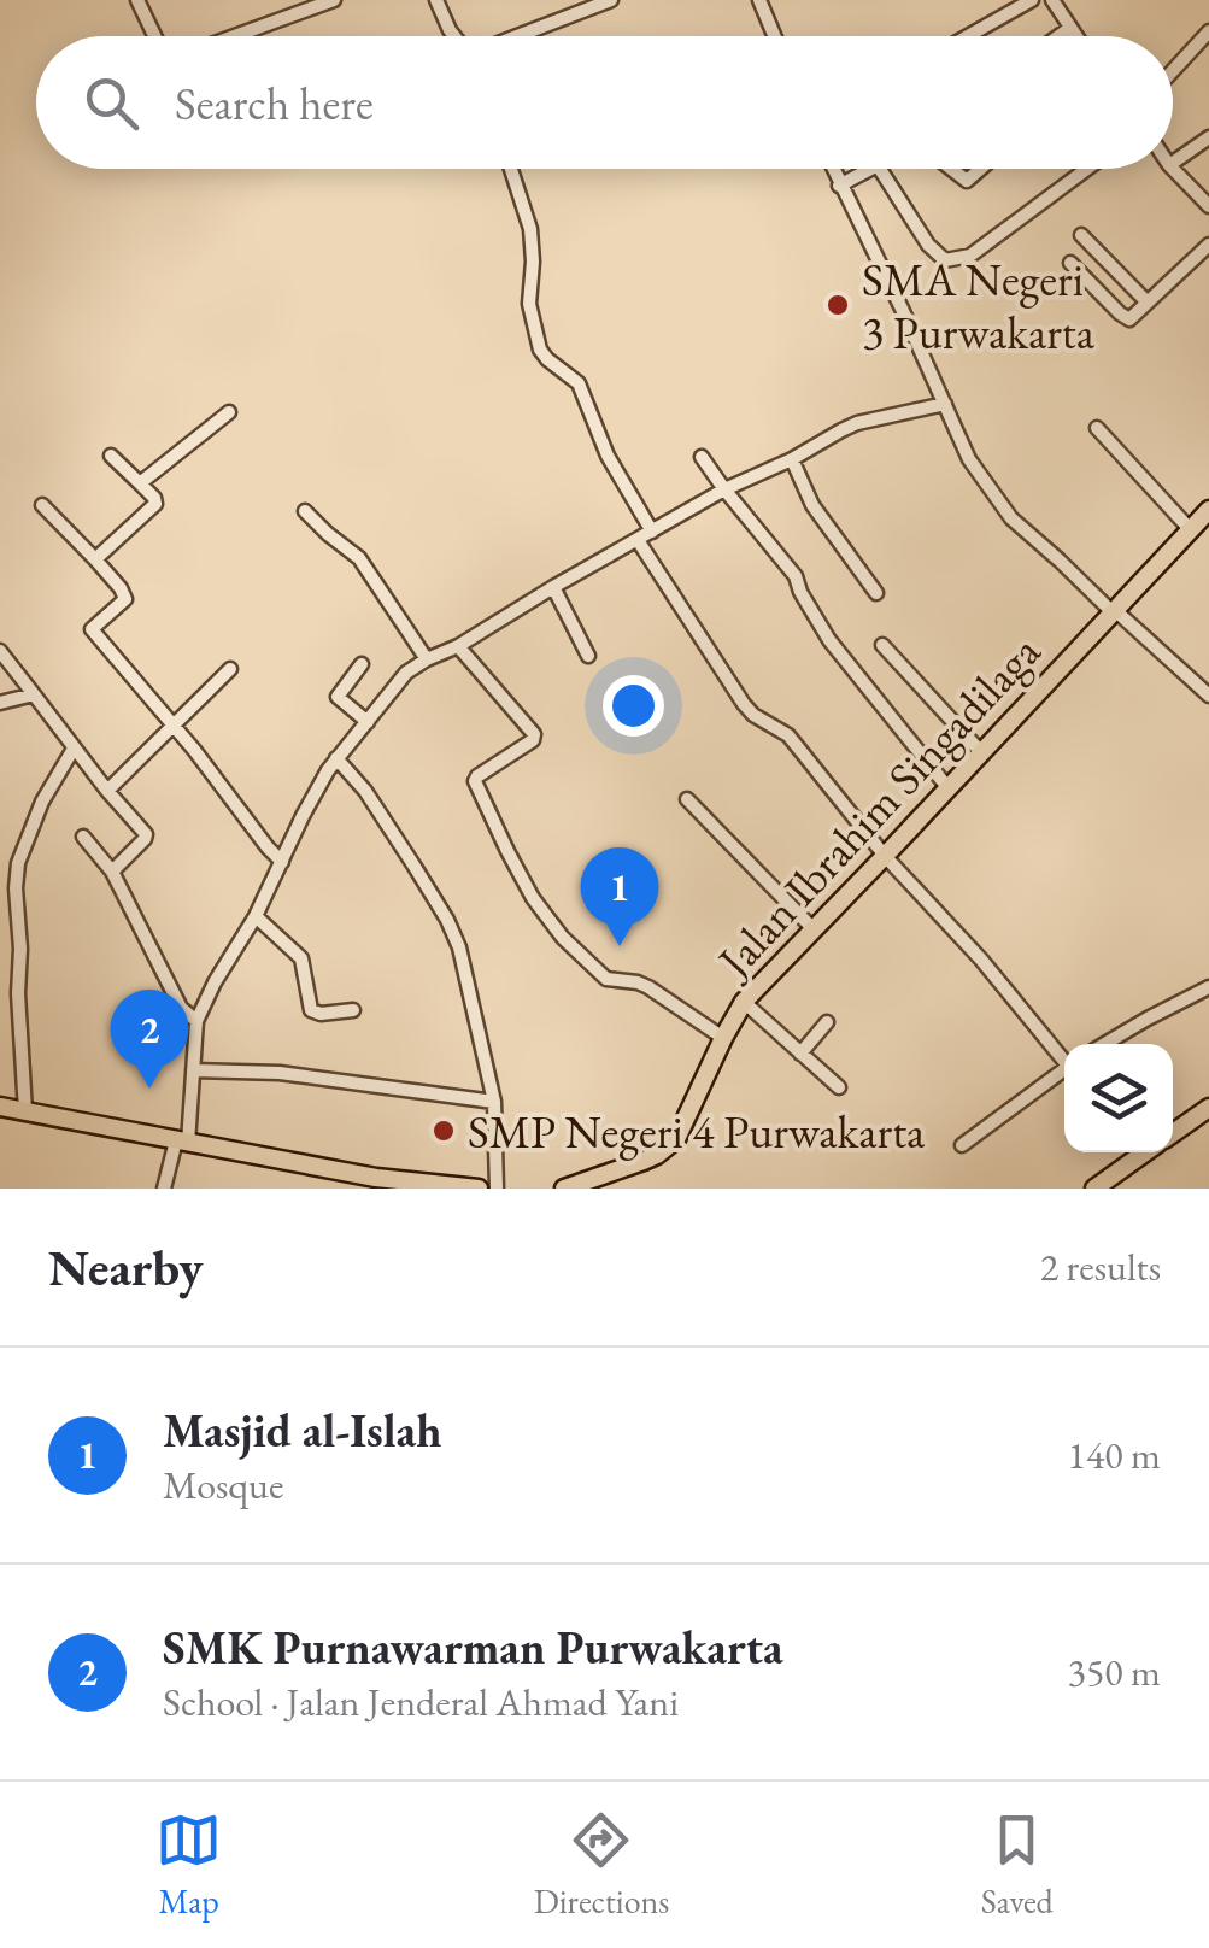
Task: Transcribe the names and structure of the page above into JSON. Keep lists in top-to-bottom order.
{
  "streets": {
    "highway": ["Jalan Ibrahim Singadilaga"]
  },
  "places": ["SMA Negeri 3 Purwakarta", "SMP Negeri 4 Purwakarta"],
  "page": {
    "search": "Search here",
    "pins": ["1", "2"],
    "heading": ["Nearby", "2 results"],
    "list": [
      {
        "mark": "1",
        "name": "Masjid al-Islah",
        "note": "Mosque",
        "value": "140 m"
      },
      {
        "mark": "2",
        "name": "SMK Purnawarman Purwakarta",
        "note": "School · Jalan Jenderal Ahmad Yani",
        "value": "350 m"
      }
    ],
    "nav": ["Map", "Directions", "Saved"]
  }
}
